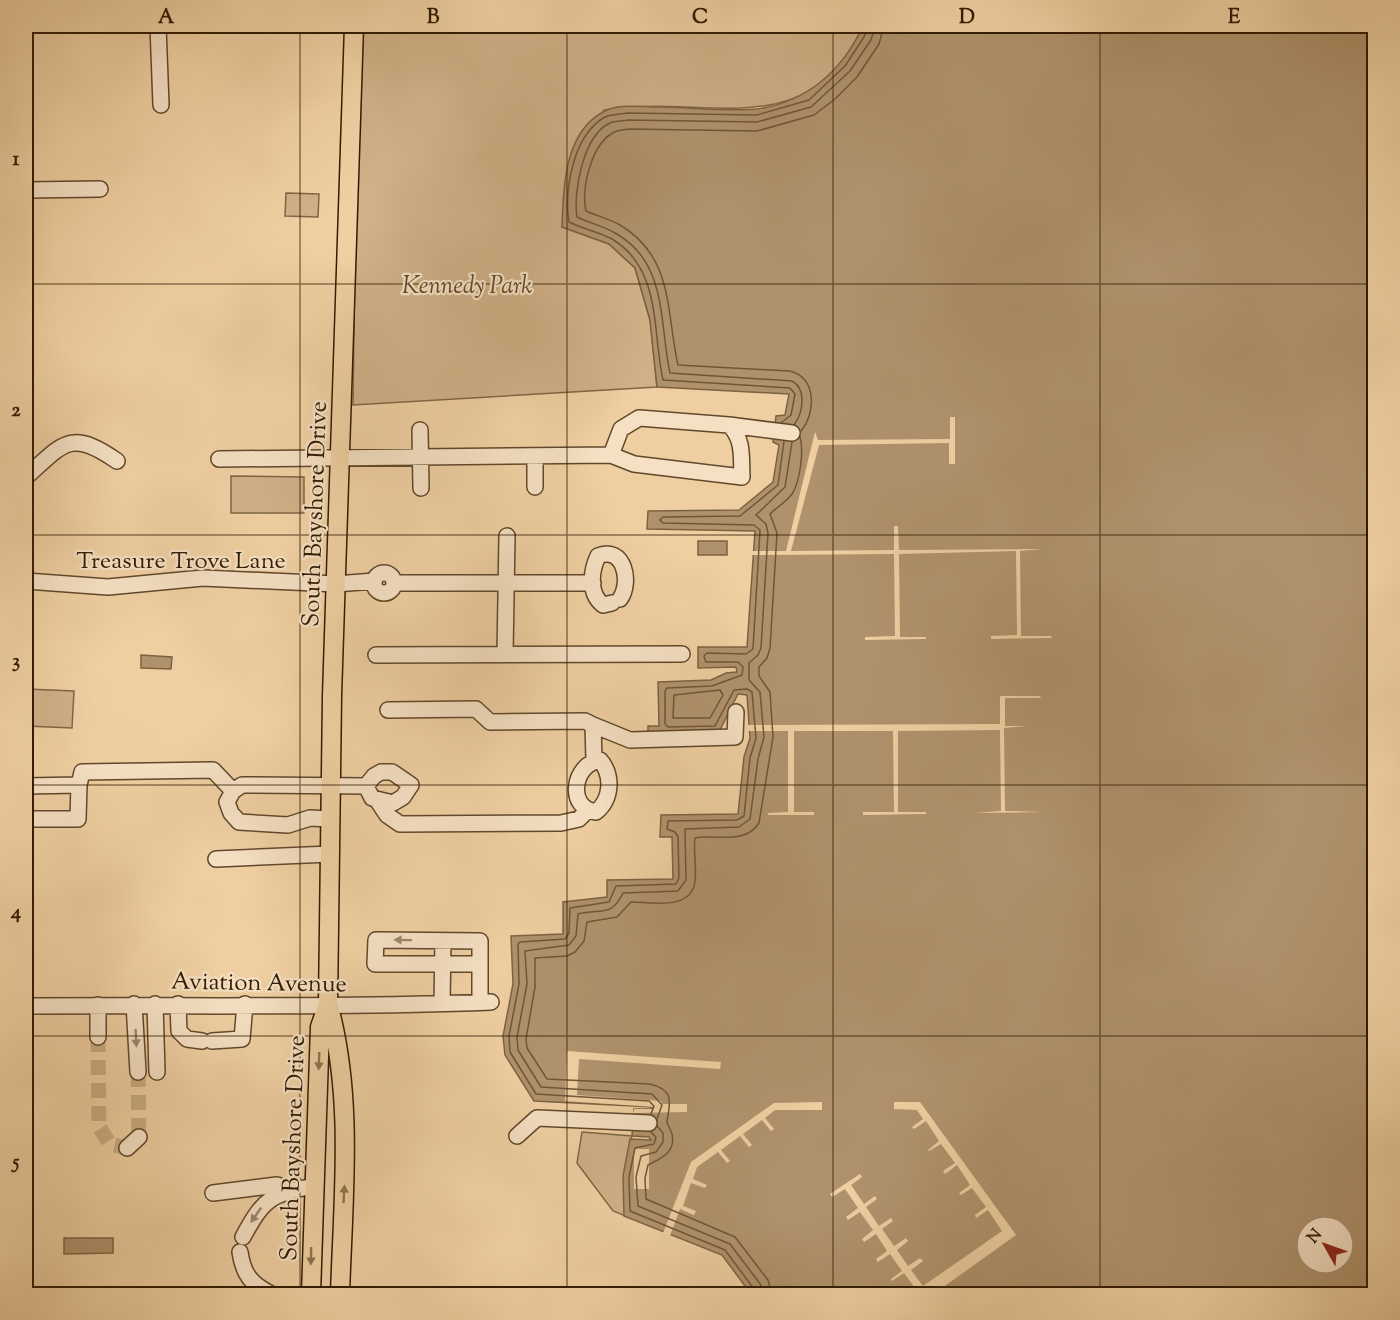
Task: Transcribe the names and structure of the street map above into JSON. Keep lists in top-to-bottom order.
{
  "streets": {
    "main road": ["South Bayshore Drive"],
    "street": ["Treasure Trove Lane", "Aviation Avenue"]
  },
  "crossings": [
    ["South Bayshore Drive", "Treasure Trove Lane"],
    ["South Bayshore Drive", "Aviation Avenue"]
  ],
  "parks": ["Kennedy Park"],
  "north": "top left",
  "grid": {
    "columns": [
      "A",
      "B",
      "C",
      "D",
      "E"
    ],
    "rows": [
      "1",
      "2",
      "3",
      "4",
      "5"
    ]
  }
}
